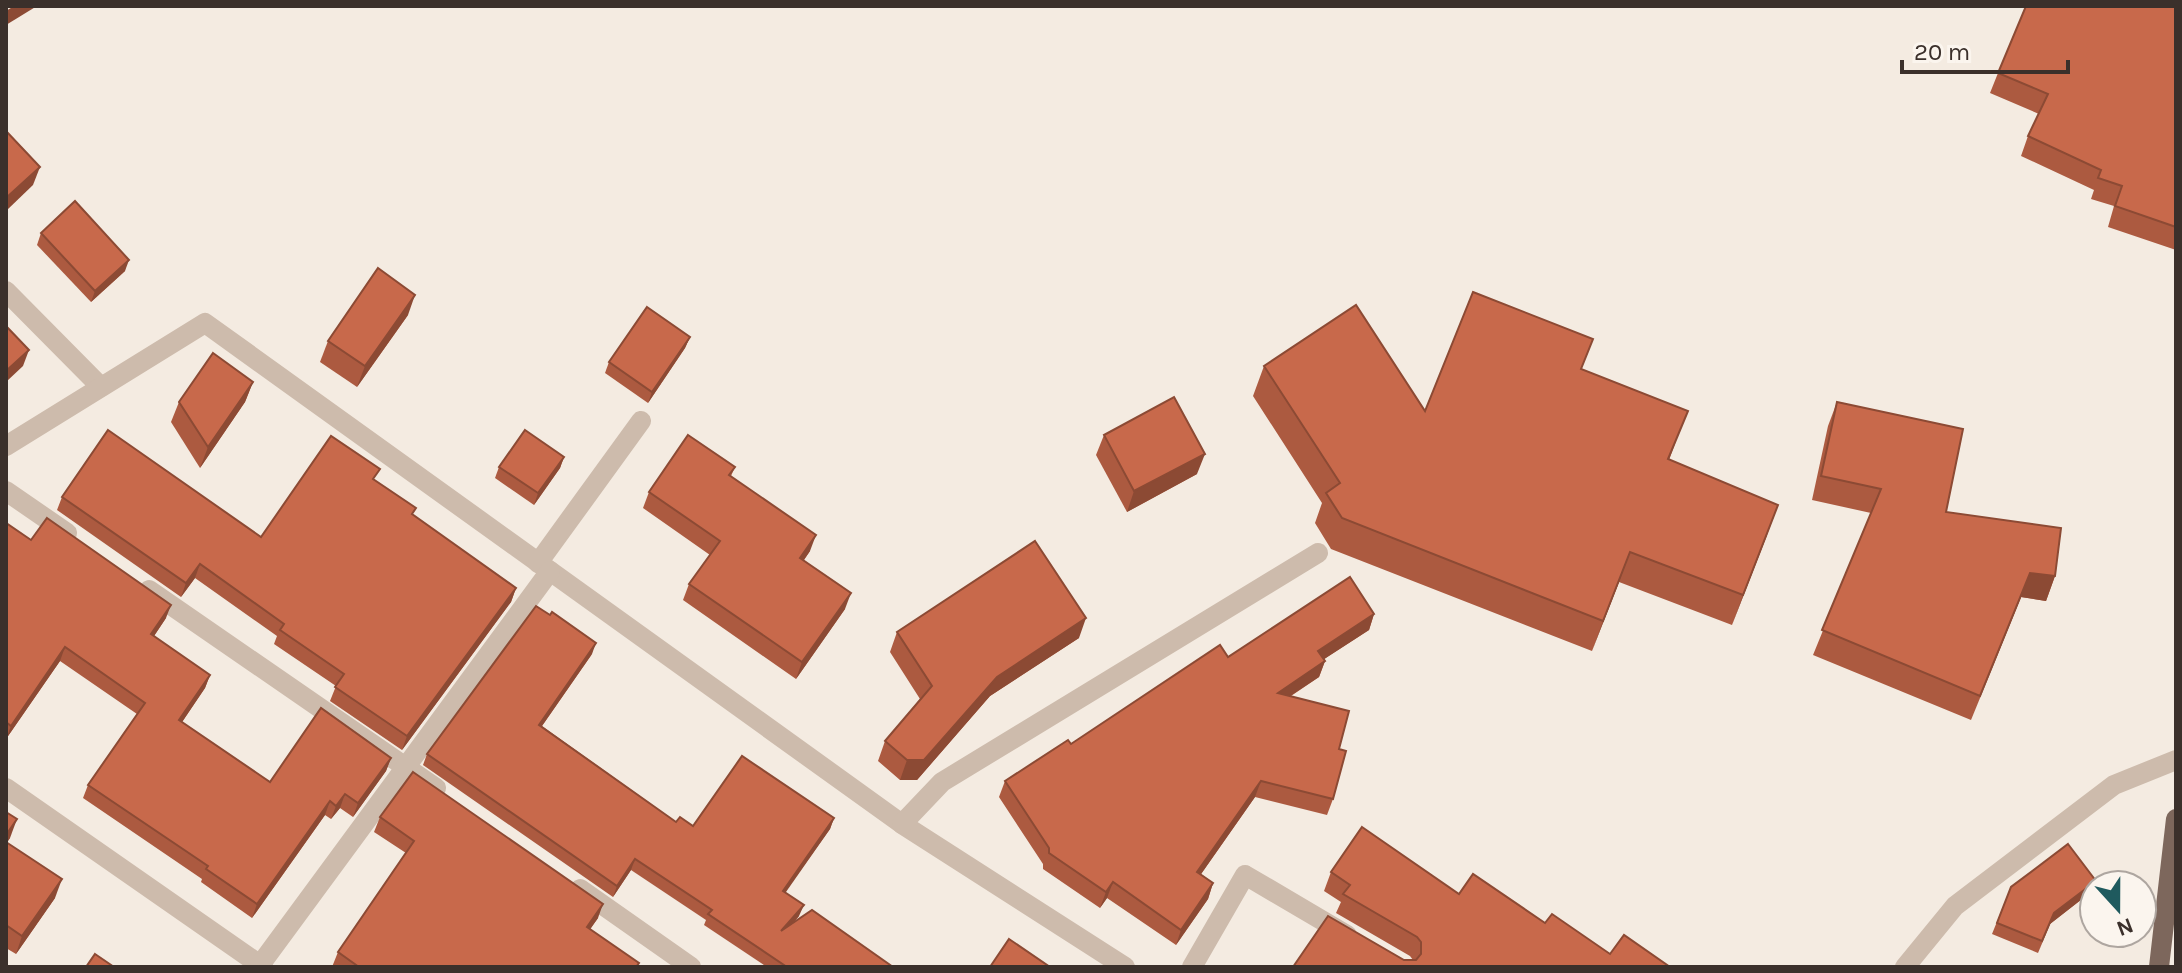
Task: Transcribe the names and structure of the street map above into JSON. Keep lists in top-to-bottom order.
{
  "scale_bar": "20 m",
  "north": "bottom"
}
